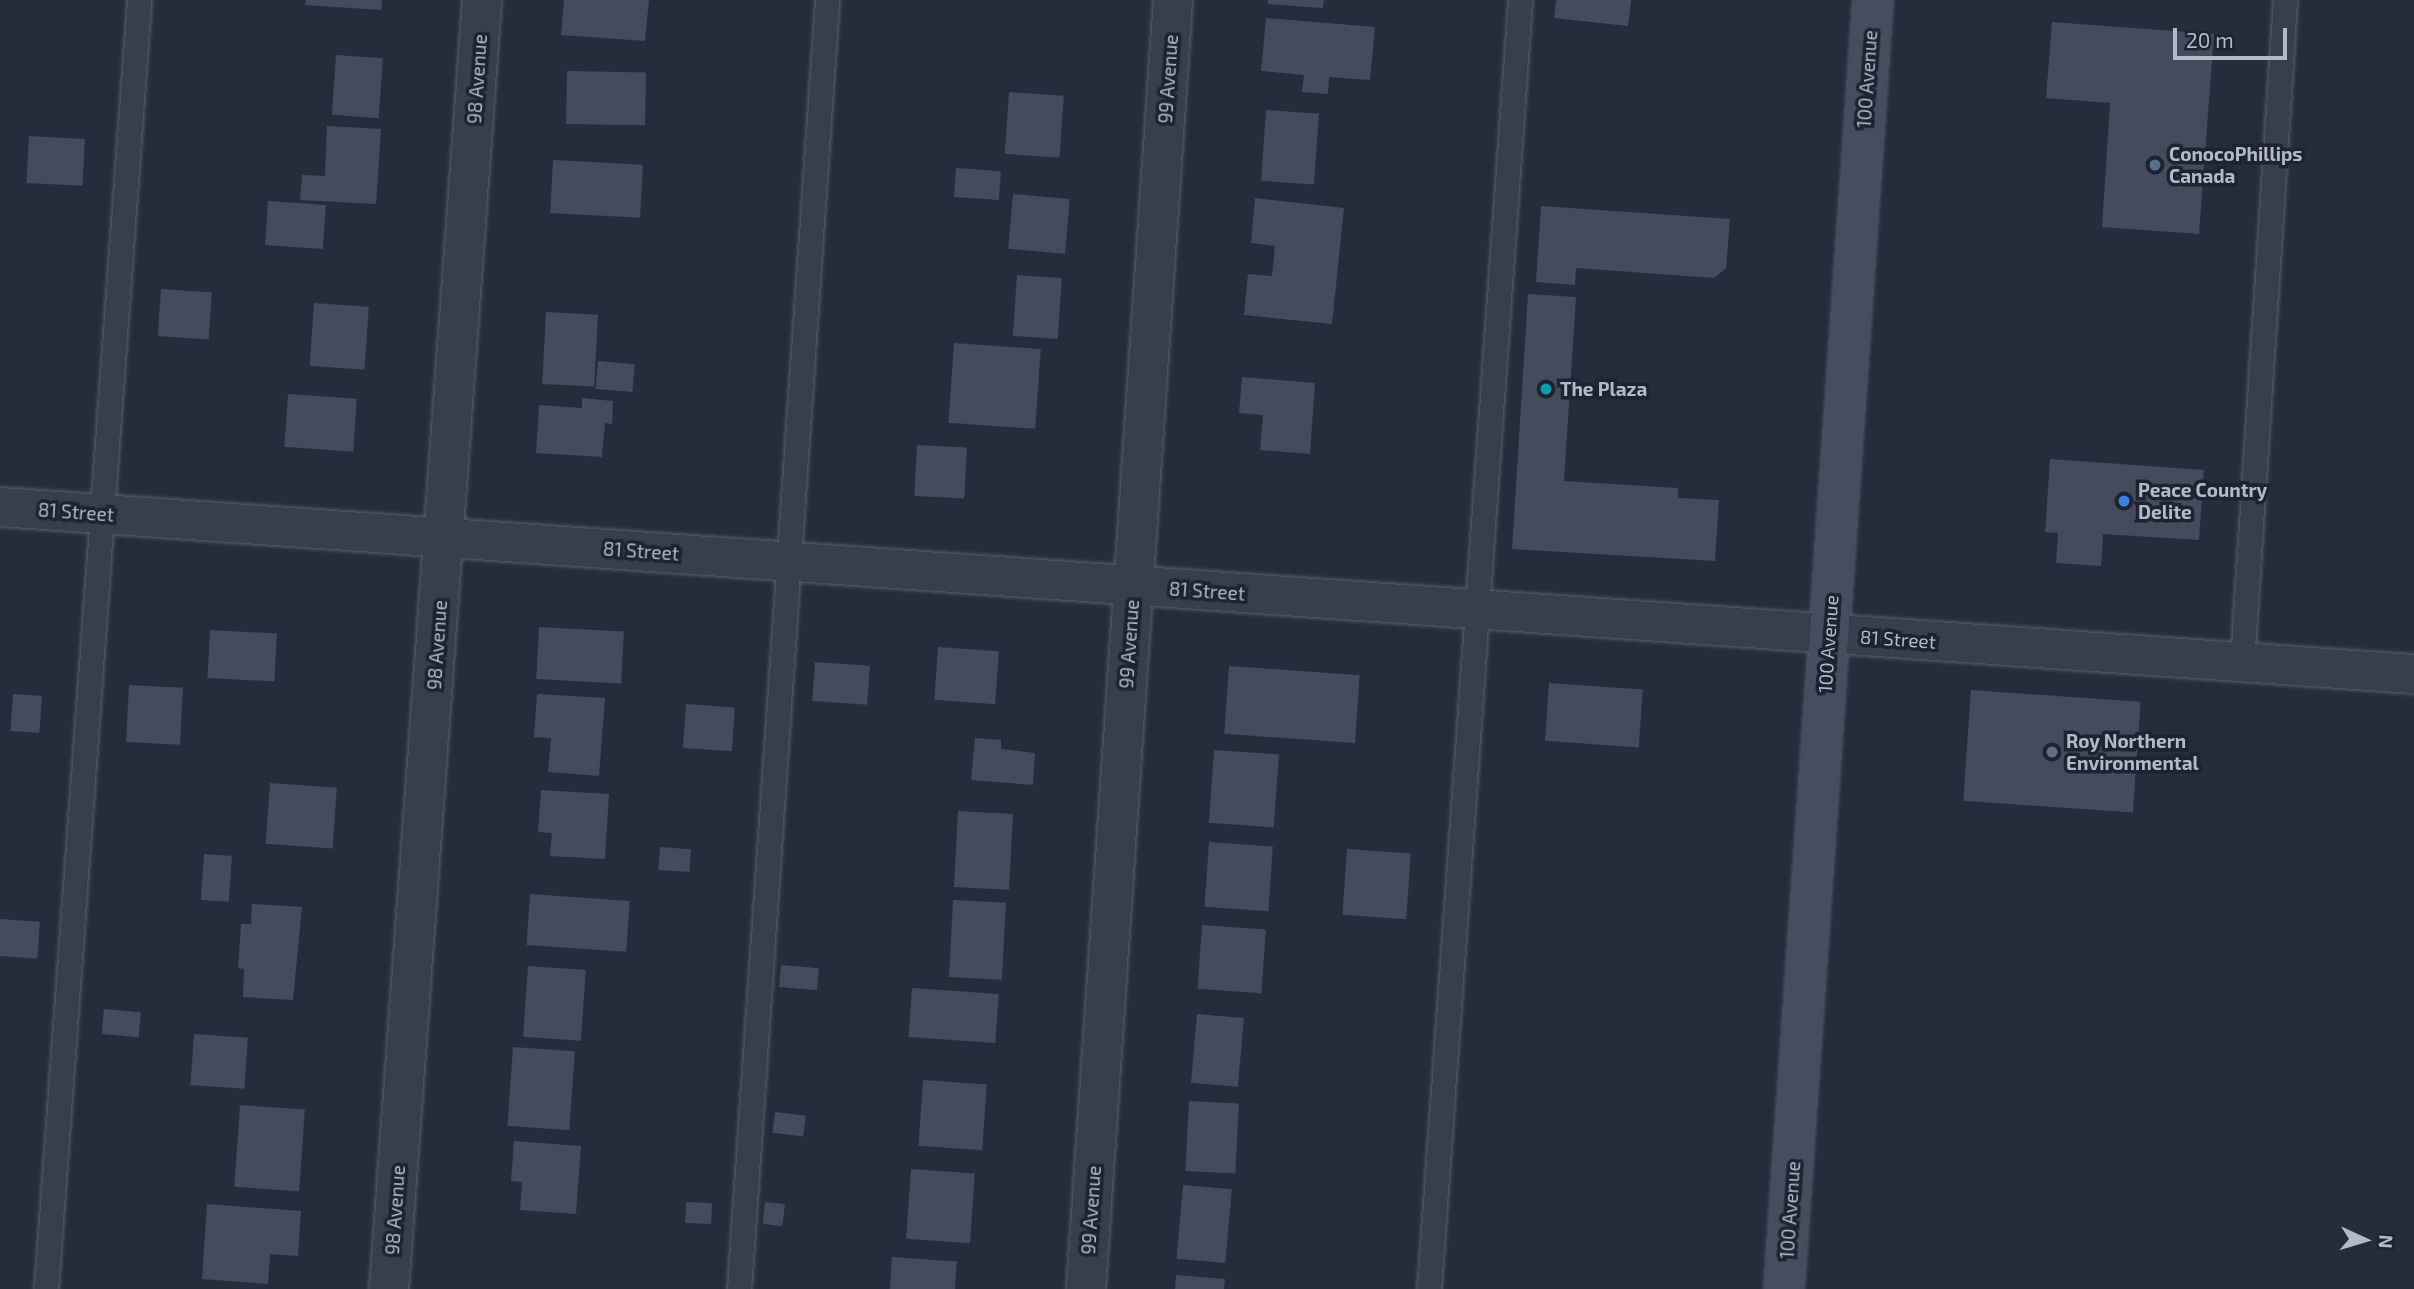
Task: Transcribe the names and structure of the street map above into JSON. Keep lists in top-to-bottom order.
{
  "streets": {
    "main road": ["100 Avenue"],
    "street": ["98 Avenue", "99 Avenue", "81 Street"]
  },
  "crossings": [
    ["98 Avenue", "81 Street"],
    ["99 Avenue", "81 Street"],
    ["100 Avenue", "81 Street"]
  ],
  "places": [
    "ConocoPhillips Canada",
    "The Plaza",
    "Peace Country Delite",
    "Roy Northern Environmental"
  ],
  "scale_bar": "20 m",
  "north": "right"
}
